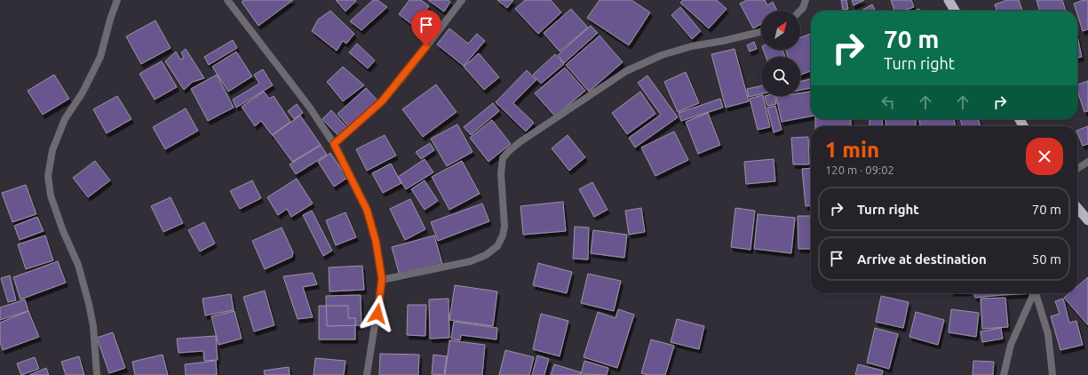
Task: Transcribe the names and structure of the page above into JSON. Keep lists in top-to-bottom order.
{
  "north": "top right",
  "page": {
    "turn": ["70 m", "Turn right"],
    "heading": ["1 min", "120 m · 09:02"],
    "list": [
      {
        "name": "Turn right",
        "value": "70 m"
      },
      {
        "name": "Arrive at destination",
        "value": "50 m"
      }
    ]
  }
}
